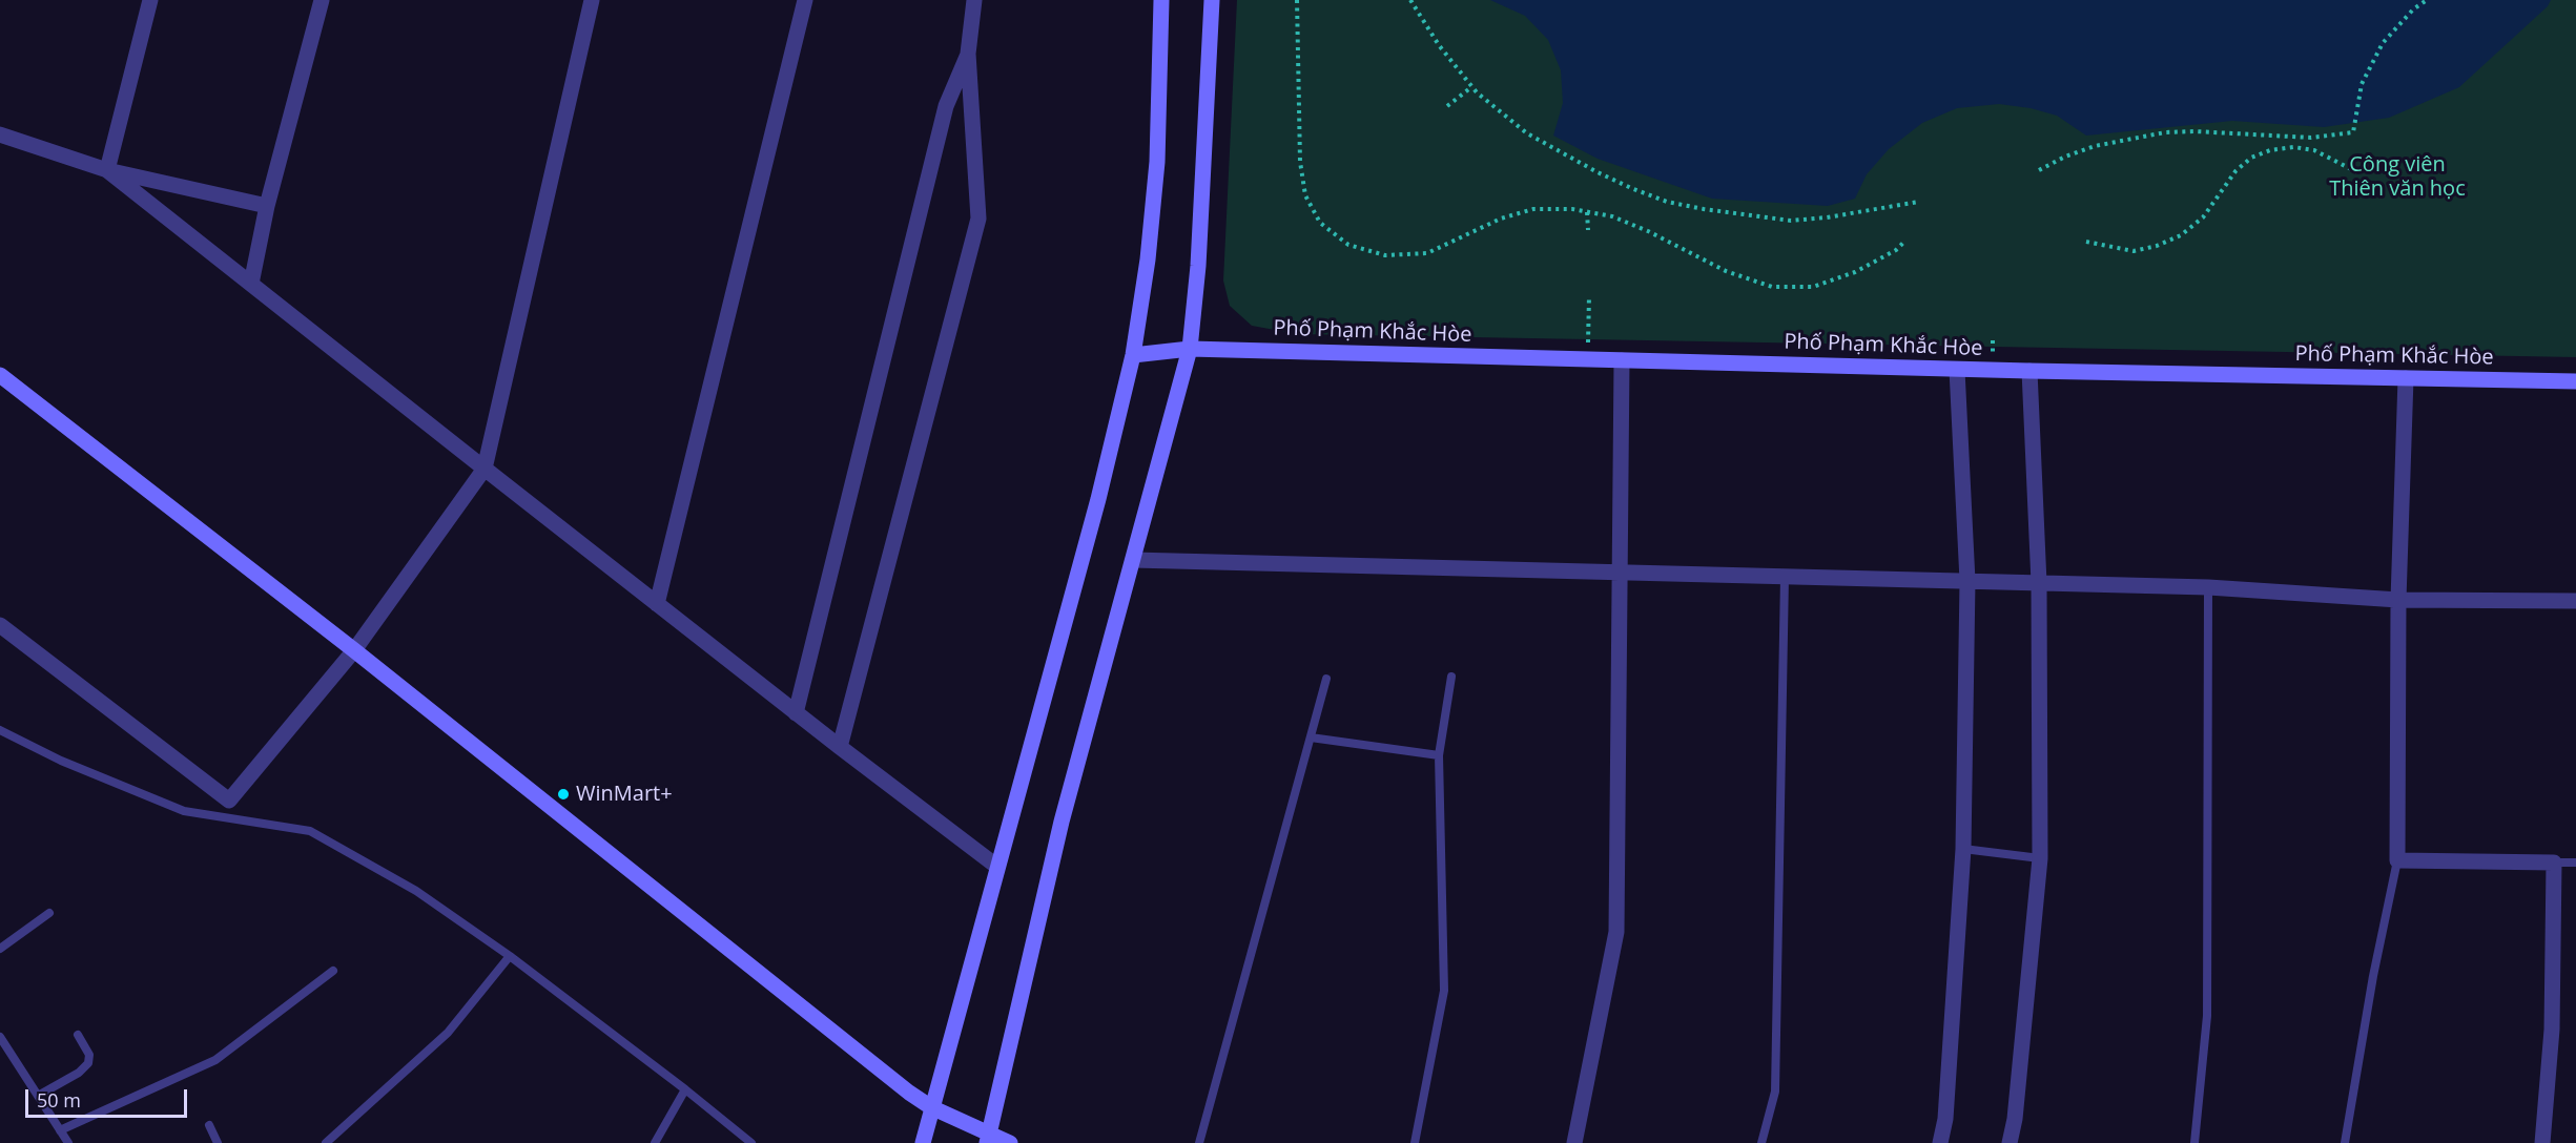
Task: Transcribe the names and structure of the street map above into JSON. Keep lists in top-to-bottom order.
{
  "streets": {
    "street": ["Phố Phạm Khắc Hòe"]
  },
  "parks": ["Công viên Thiên văn học"],
  "places": ["WinMart+"],
  "scale_bar": "50 m"
}
